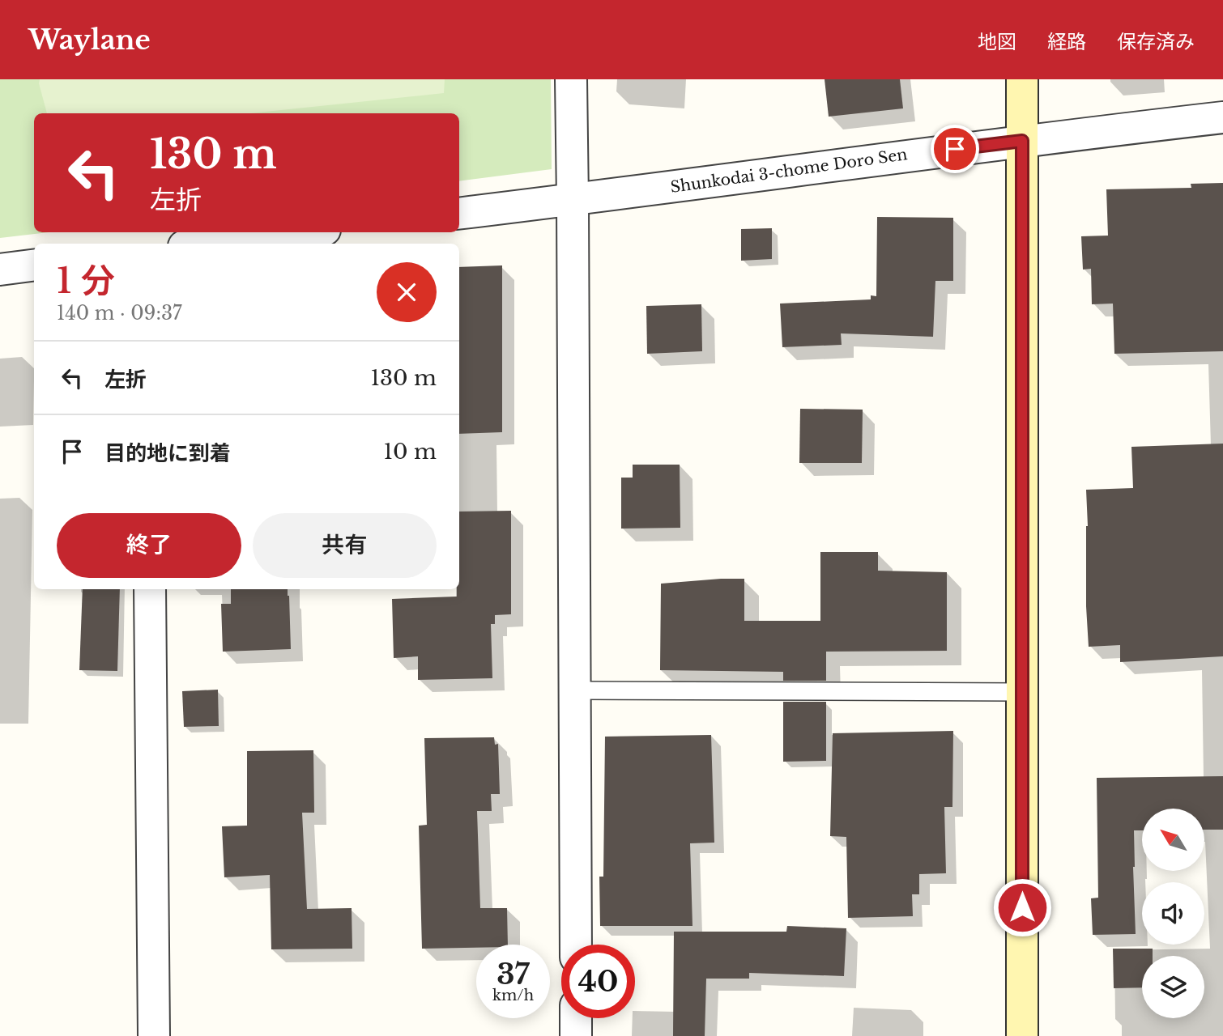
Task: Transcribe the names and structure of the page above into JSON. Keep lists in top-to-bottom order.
{
  "streets": {
    "street": ["Shunkodai 3-chome Doro Sen"]
  },
  "north": "top left",
  "page": {
    "header": "Waylane",
    "nav": ["地図", "経路", "保存済み"],
    "turn": ["130 m", "左折"],
    "heading": ["1 分", "140 m · 09:37"],
    "list": [
      {
        "name": "左折",
        "value": "130 m"
      },
      {
        "name": "目的地に到着",
        "value": "10 m"
      }
    ],
    "buttons": ["終了", "共有"],
    "speed": "37 km/h",
    "limit": "40"
  }
}
